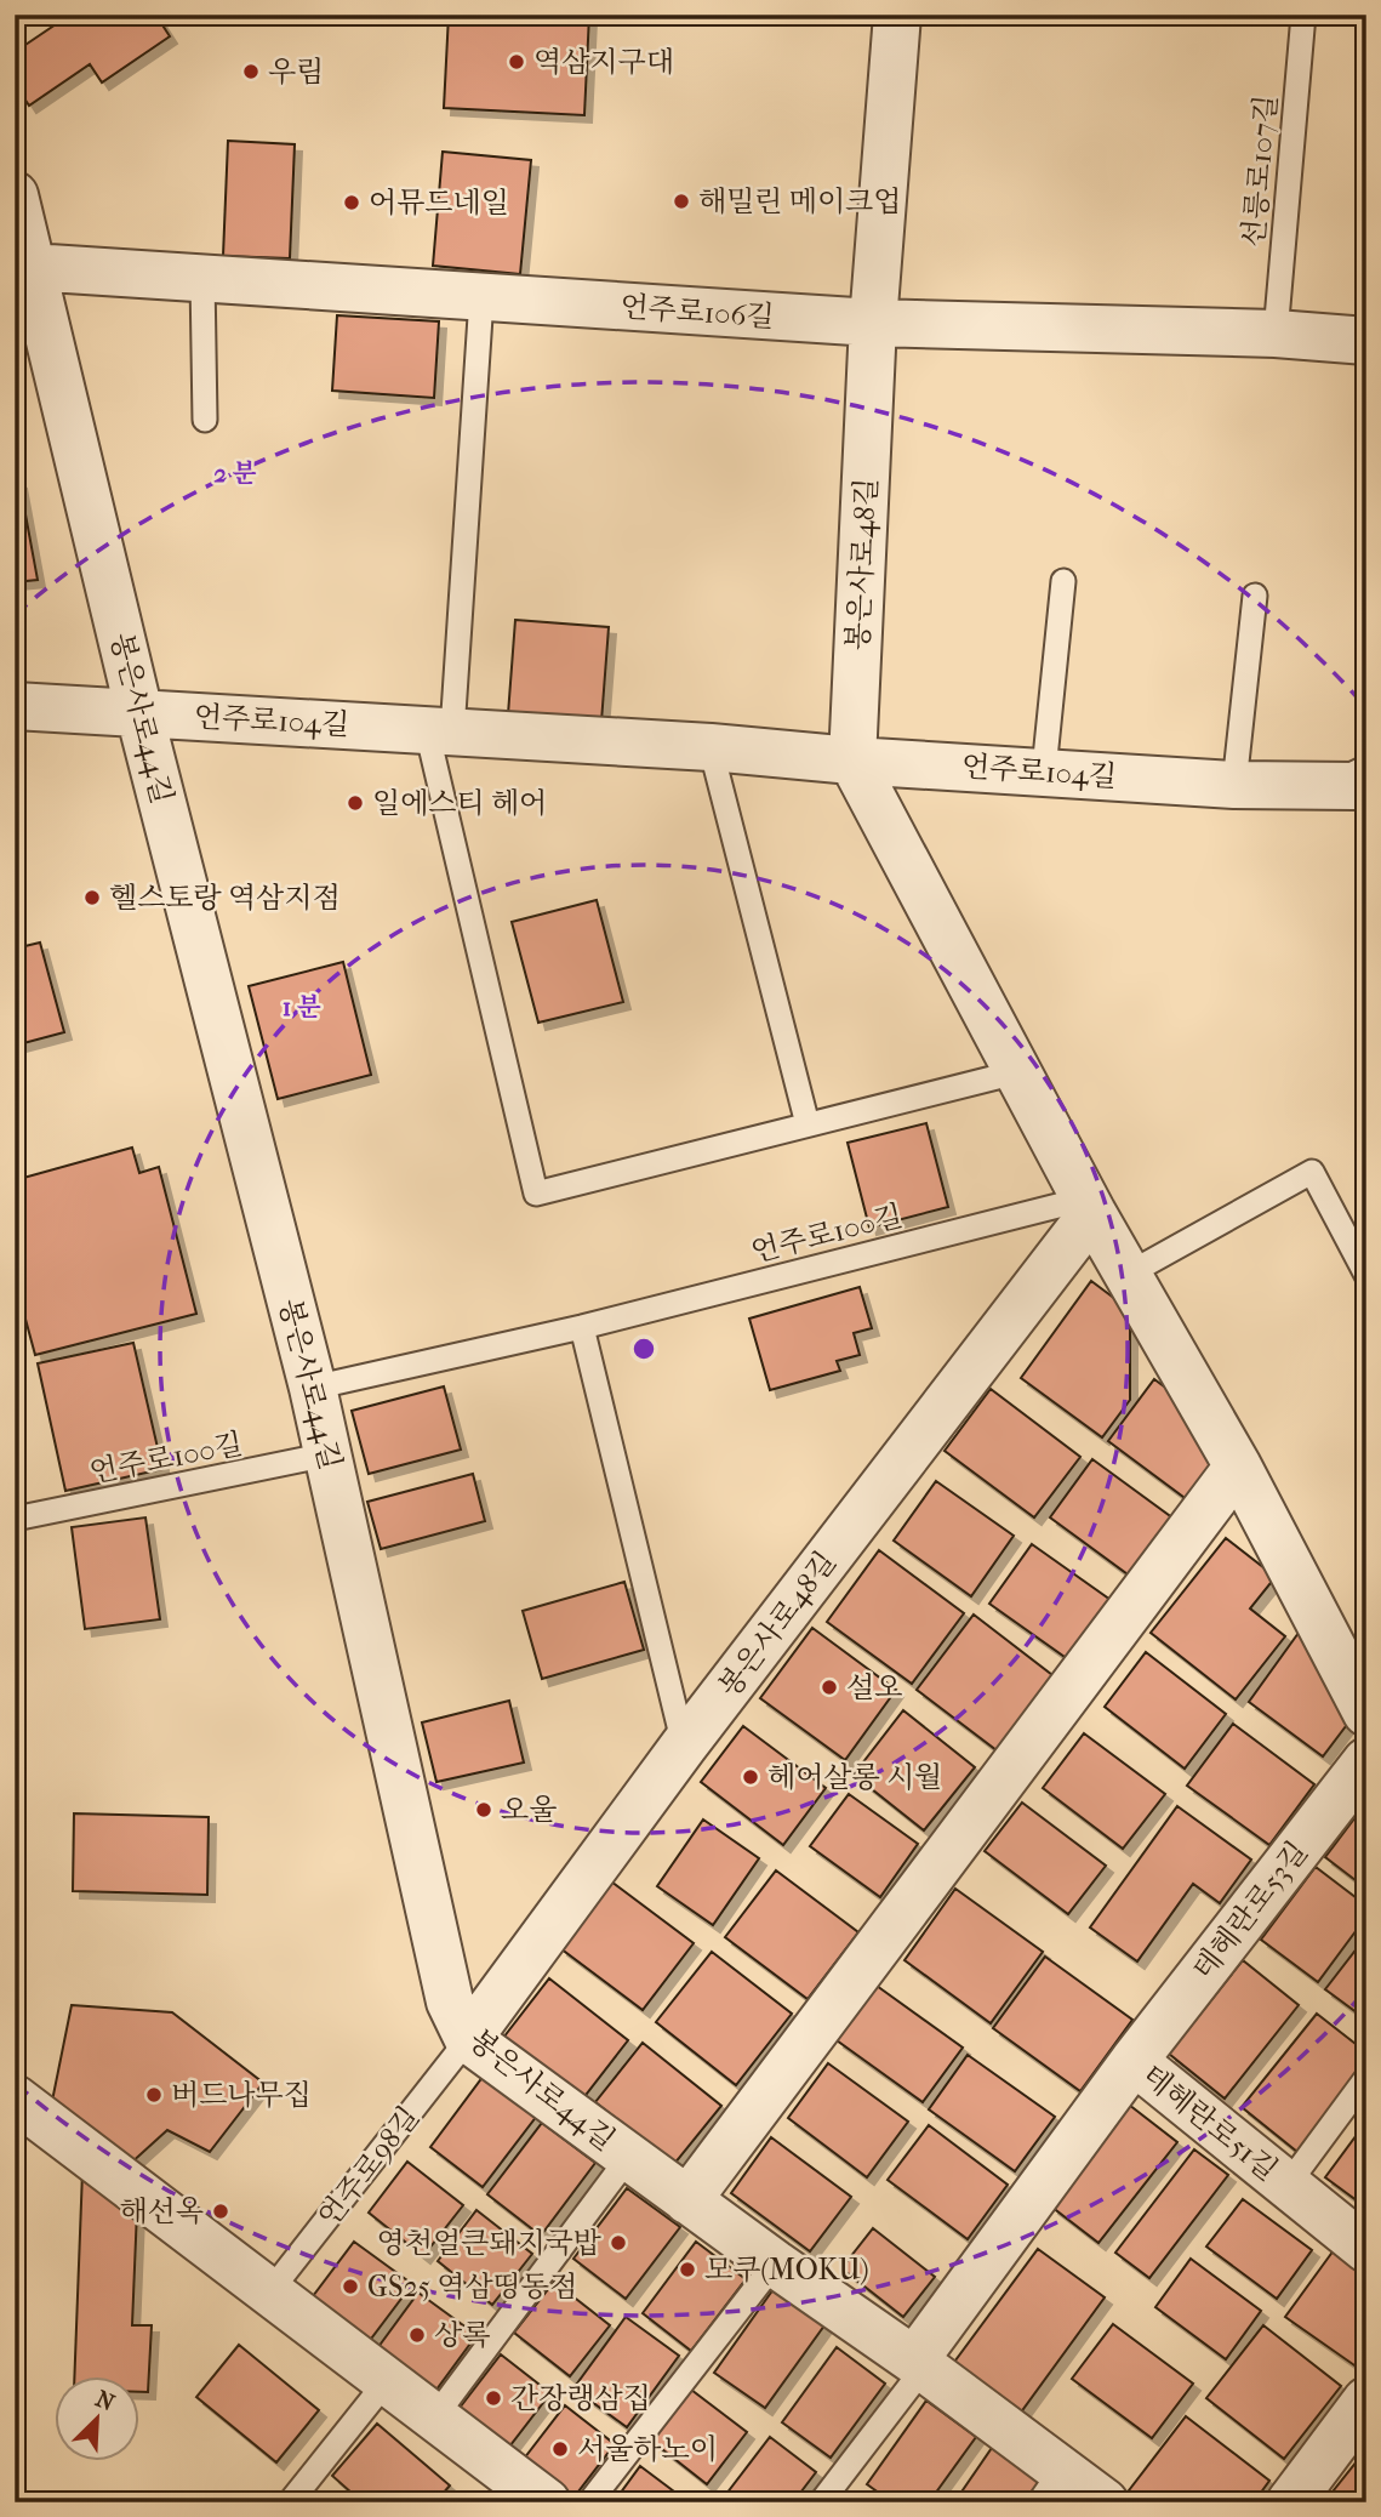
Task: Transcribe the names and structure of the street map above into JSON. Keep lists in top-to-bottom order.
{
  "streets": {
    "street": [
      "언주로106길",
      "봉은사로48길",
      "봉은사로44길",
      "언주로104길",
      "테헤란로53길",
      "테헤란로51길"
    ],
    "lane": ["선릉로107길", "언주로100길", "언주로98길"]
  },
  "crossings": [
    ["선릉로107길", "언주로106길"],
    ["언주로106길", "봉은사로48길"],
    ["언주로106길", "봉은사로44길"],
    ["봉은사로48길", "봉은사로44길"],
    ["봉은사로48길", "언주로104길"],
    ["봉은사로48길", "언주로100길"],
    ["봉은사로48길", "언주로98길"],
    ["봉은사로44길", "언주로104길"],
    ["봉은사로44길", "언주로100길"],
    ["봉은사로44길", "언주로98길"],
    ["테헤란로53길", "테헤란로51길"]
  ],
  "places": [
    "역삼지구대",
    "우림",
    "해밀린 메이크업",
    "어뮤드네일",
    "일에스티 헤어",
    "헬스토랑 역삼지점",
    "설오",
    "헤어살롱 시월",
    "오울",
    "버드나무집",
    "해선옥",
    "영천얼큰돼지국밥",
    "모쿠(MOKU)",
    "GS25 역삼띵동점",
    "상록",
    "간장랭삼집",
    "서울하노이"
  ],
  "north": "top right",
  "rings": ["2 분", "1 분"]
}
